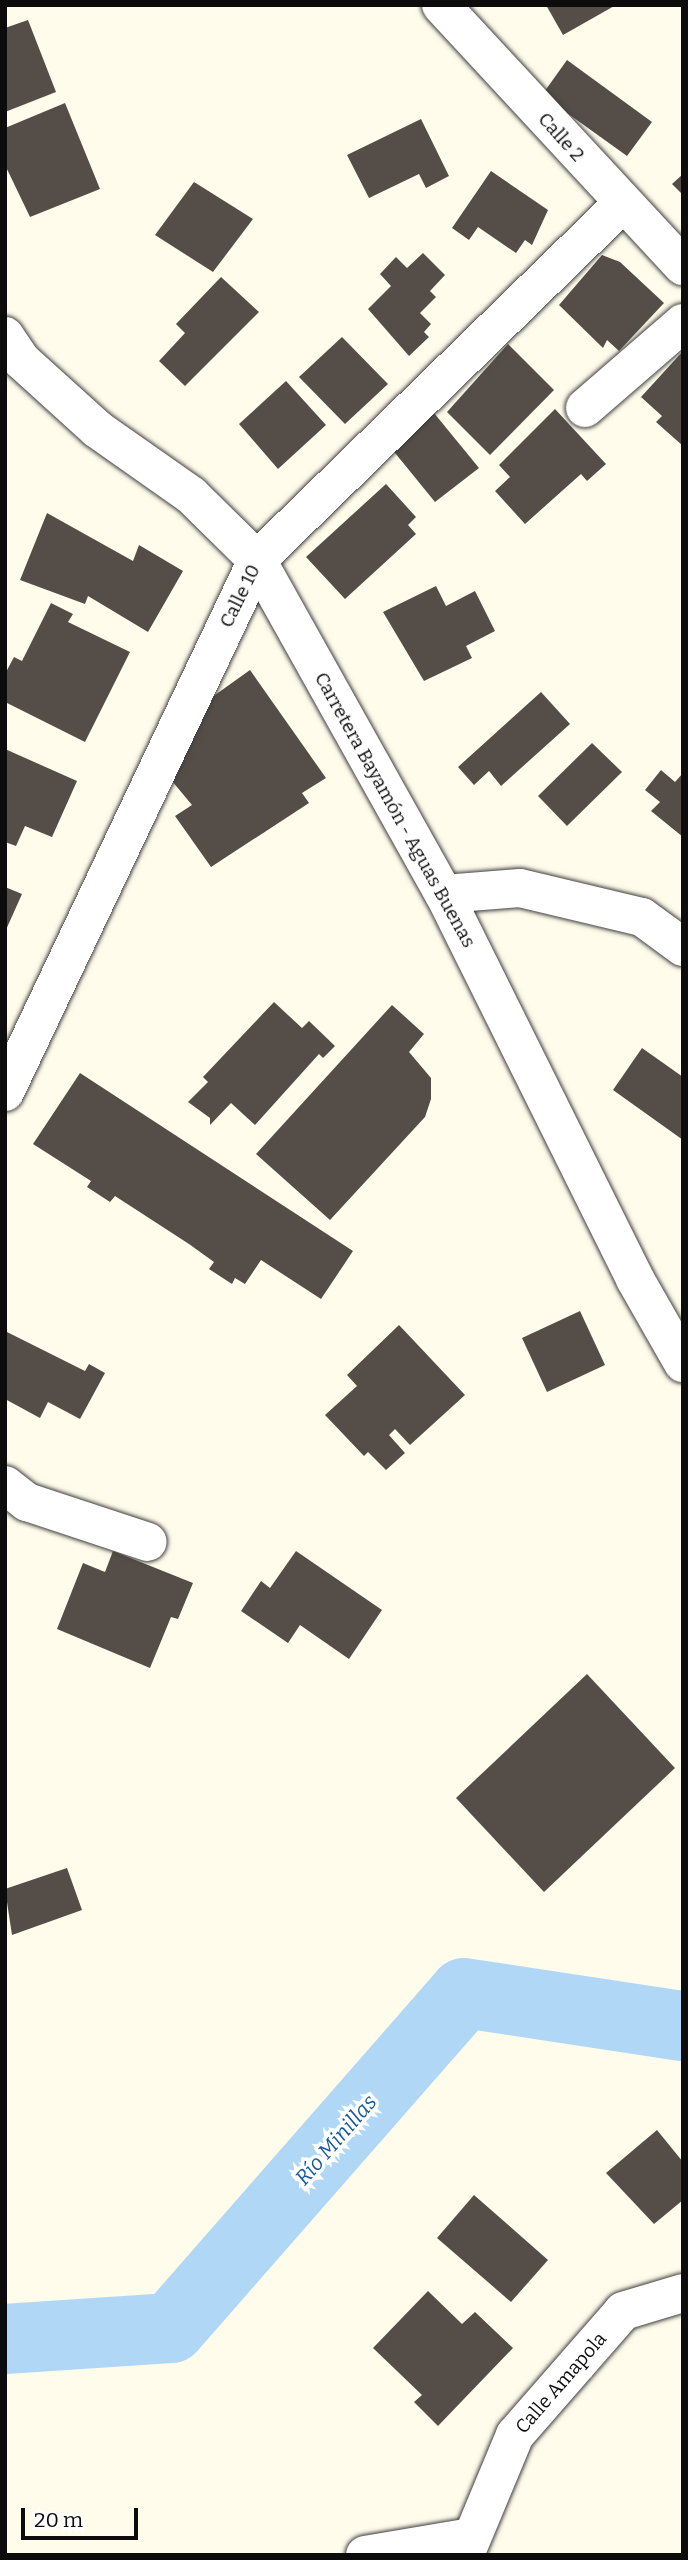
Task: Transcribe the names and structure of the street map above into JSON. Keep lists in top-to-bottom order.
{
  "streets": {
    "street": [
      "Calle 2",
      "Calle 10",
      "Carretera Bayamón - Aguas Buenas",
      "Calle Amapola"
    ]
  },
  "crossings": [
    ["Calle 2", "Calle 10"],
    ["Calle 10", "Carretera Bayamón - Aguas Buenas"]
  ],
  "water": ["Río Minillas"],
  "scale_bar": "20 m"
}
